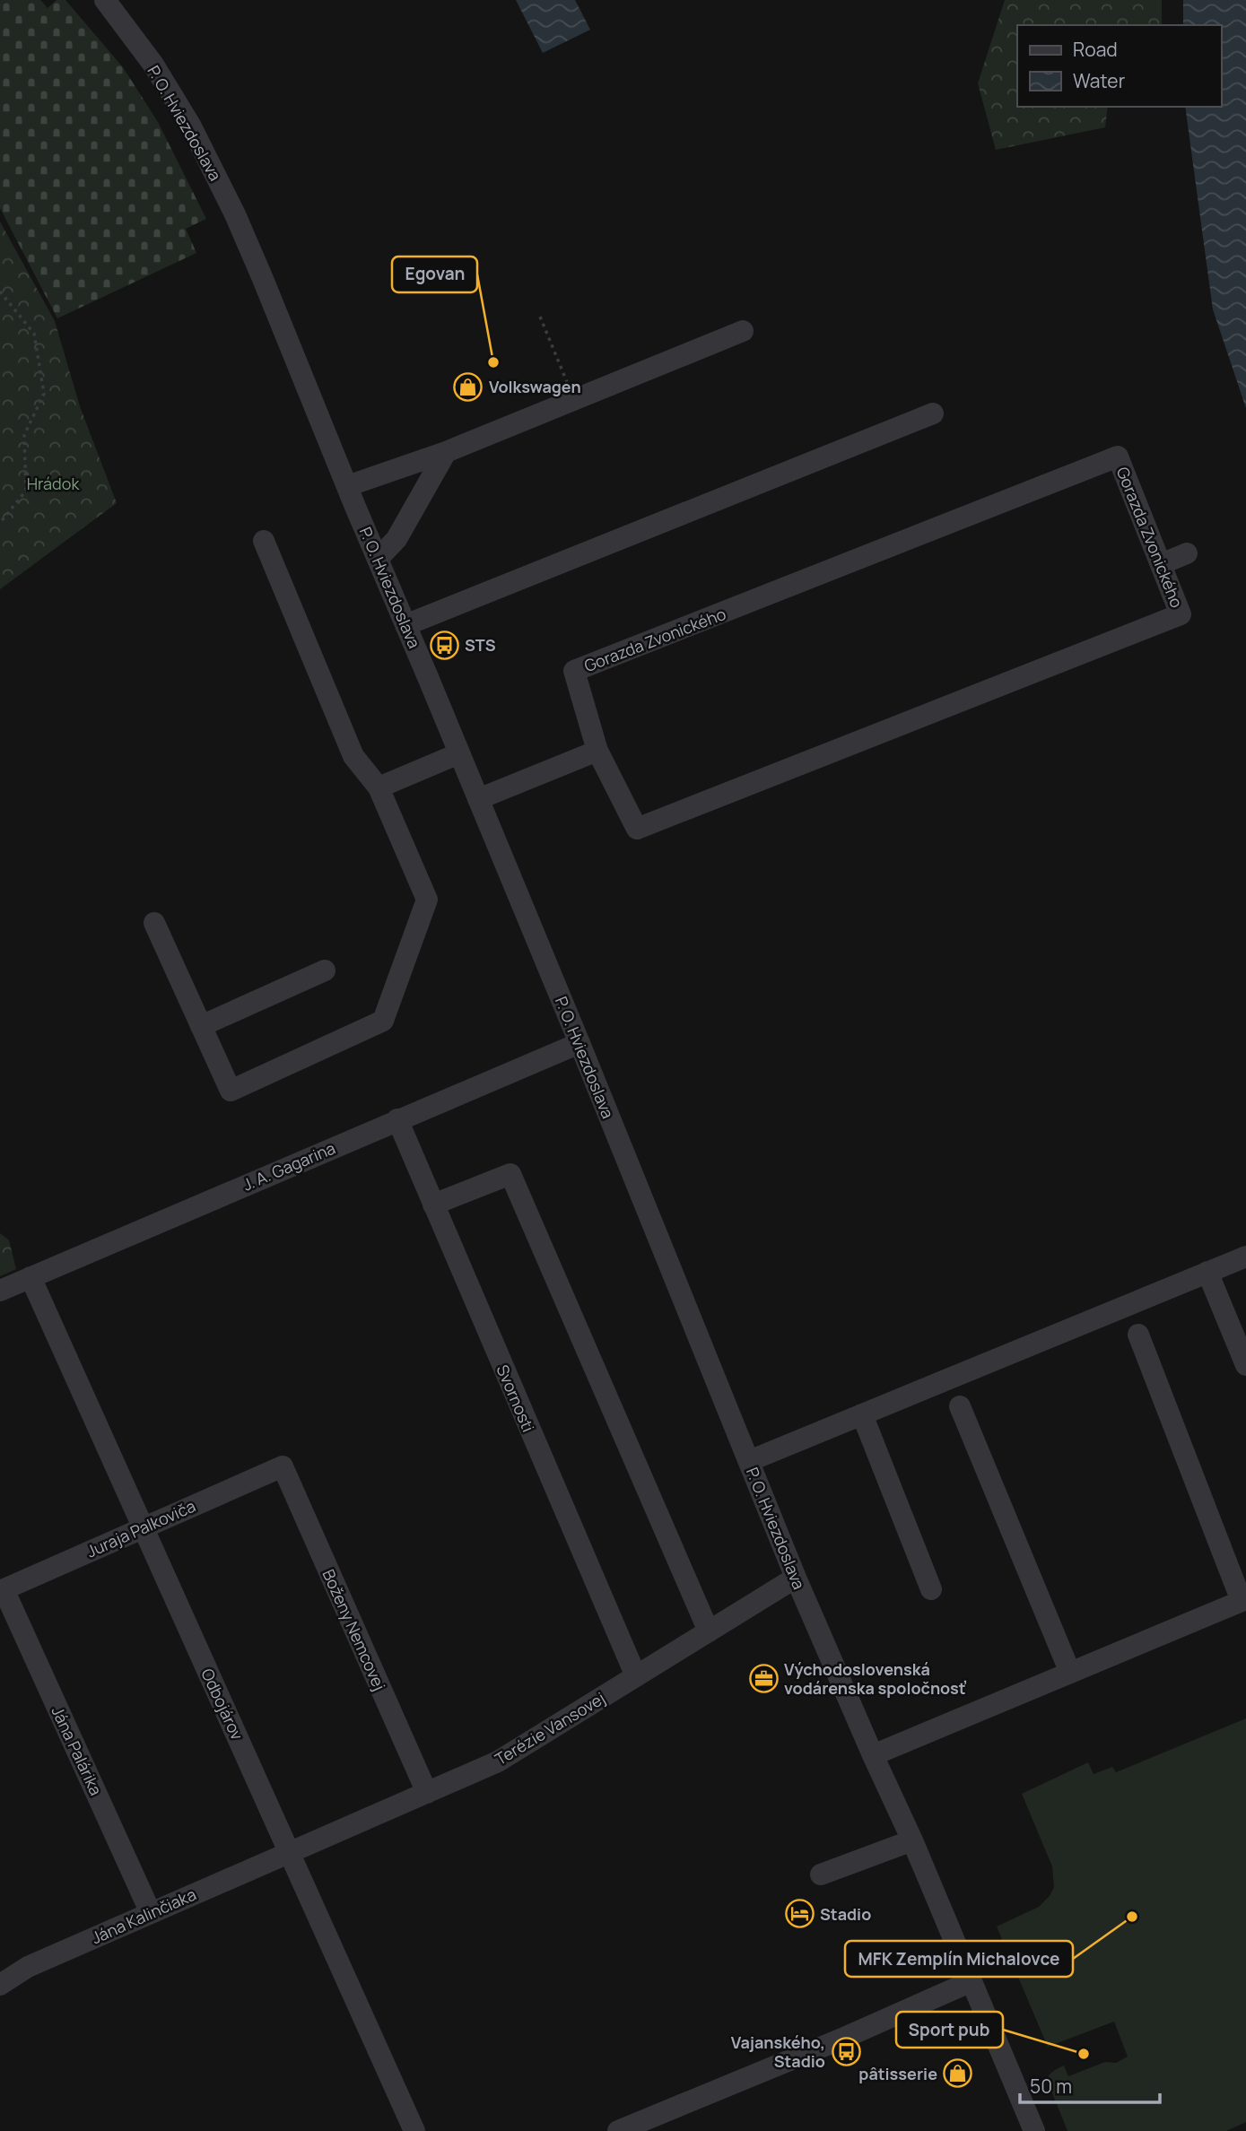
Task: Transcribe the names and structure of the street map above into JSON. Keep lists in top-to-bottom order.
{
  "streets": {
    "street": [
      "P. O. Hviezdoslava",
      "Gorazda Zvonického",
      "J. A. Gagarina",
      "Svornosti",
      "Juraja Palkoviča",
      "Boženy Nemcovej",
      "Odbojárov",
      "Terézie Vansovej",
      "Jána Palárika",
      "Jána Kalinčiaka"
    ]
  },
  "crossings": [
    ["P. O. Hviezdoslava", "J. A. Gagarina"],
    ["P. O. Hviezdoslava", "Terézie Vansovej"],
    ["J. A. Gagarina", "Svornosti"],
    ["J. A. Gagarina", "Odbojárov"],
    ["Svornosti", "Terézie Vansovej"],
    ["Juraja Palkoviča", "Boženy Nemcovej"],
    ["Juraja Palkoviča", "Odbojárov"],
    ["Juraja Palkoviča", "Jána Palárika"],
    ["Boženy Nemcovej", "Terézie Vansovej"],
    ["Odbojárov", "Terézie Vansovej"],
    ["Odbojárov", "Jána Kalinčiaka"],
    ["Terézie Vansovej", "Jána Kalinčiaka"],
    ["Jána Palárika", "Jána Kalinčiaka"]
  ],
  "parks": ["Hrádok"],
  "places": {
    "other": ["Egovan", "MFK Zemplín Michalovce", "Sport pub"],
    "shop": ["Volkswagen", "pâtisserie"],
    "bus stop": ["STS", "Vajanského, Stadio"],
    "office": ["Východoslovenská vodárenska spoločnosť"],
    "hotel": ["Stadio"]
  },
  "legend": ["Road", "Water"],
  "scale_bar": "50 m"
}
